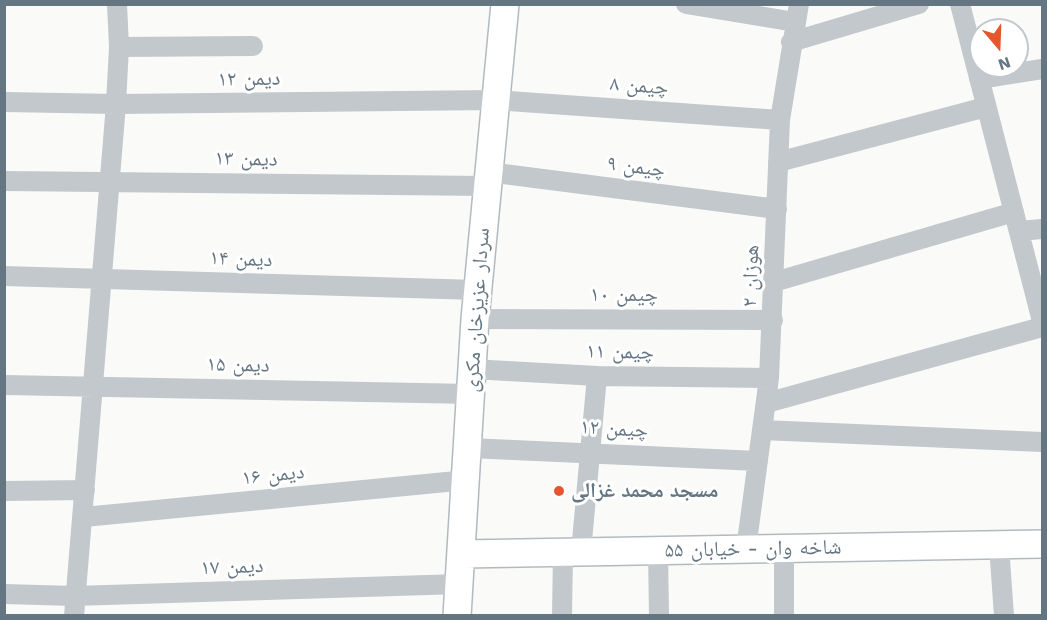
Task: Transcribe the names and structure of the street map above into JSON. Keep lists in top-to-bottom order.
{
  "streets": {
    "street": [
      "دیمن ۱۲",
      "چیمن ۸",
      "دیمن ۱۳",
      "چیمن ۹",
      "دیمن ۱۴",
      "هوزان ۲",
      "چیمن ۱۰",
      "سردار عزیزخان مکری",
      "چیمن ۱۱",
      "دیمن ۱۵",
      "چیمن ۱۲",
      "دیمن ۱۶",
      "شاخه وان - خیابان ۵۵",
      "دیمن ۱۷"
    ]
  },
  "crossings": [
    ["دیمن ۱۲", "چیمن ۸"],
    ["دیمن ۱۲", "سردار عزیزخان مکری"],
    ["چیمن ۸", "هوزان ۲"],
    ["چیمن ۸", "سردار عزیزخان مکری"],
    ["دیمن ۱۳", "چیمن ۹"],
    ["دیمن ۱۳", "سردار عزیزخان مکری"],
    ["چیمن ۹", "هوزان ۲"],
    ["چیمن ۹", "سردار عزیزخان مکری"],
    ["دیمن ۱۴", "سردار عزیزخان مکری"],
    ["هوزان ۲", "چیمن ۱۰"],
    ["هوزان ۲", "چیمن ۱۱"],
    ["هوزان ۲", "چیمن ۱۲"],
    ["هوزان ۲", "شاخه وان - خیابان ۵۵"],
    ["چیمن ۱۰", "سردار عزیزخان مکری"],
    ["سردار عزیزخان مکری", "چیمن ۱۱"],
    ["سردار عزیزخان مکری", "دیمن ۱۵"],
    ["سردار عزیزخان مکری", "چیمن ۱۲"],
    ["سردار عزیزخان مکری", "دیمن ۱۶"],
    ["سردار عزیزخان مکری", "شاخه وان - خیابان ۵۵"],
    ["سردار عزیزخان مکری", "دیمن ۱۷"],
    ["چیمن ۱۱", "دیمن ۱۵"]
  ],
  "places": ["مسجد محمد غزالی"],
  "north": "bottom"
}
